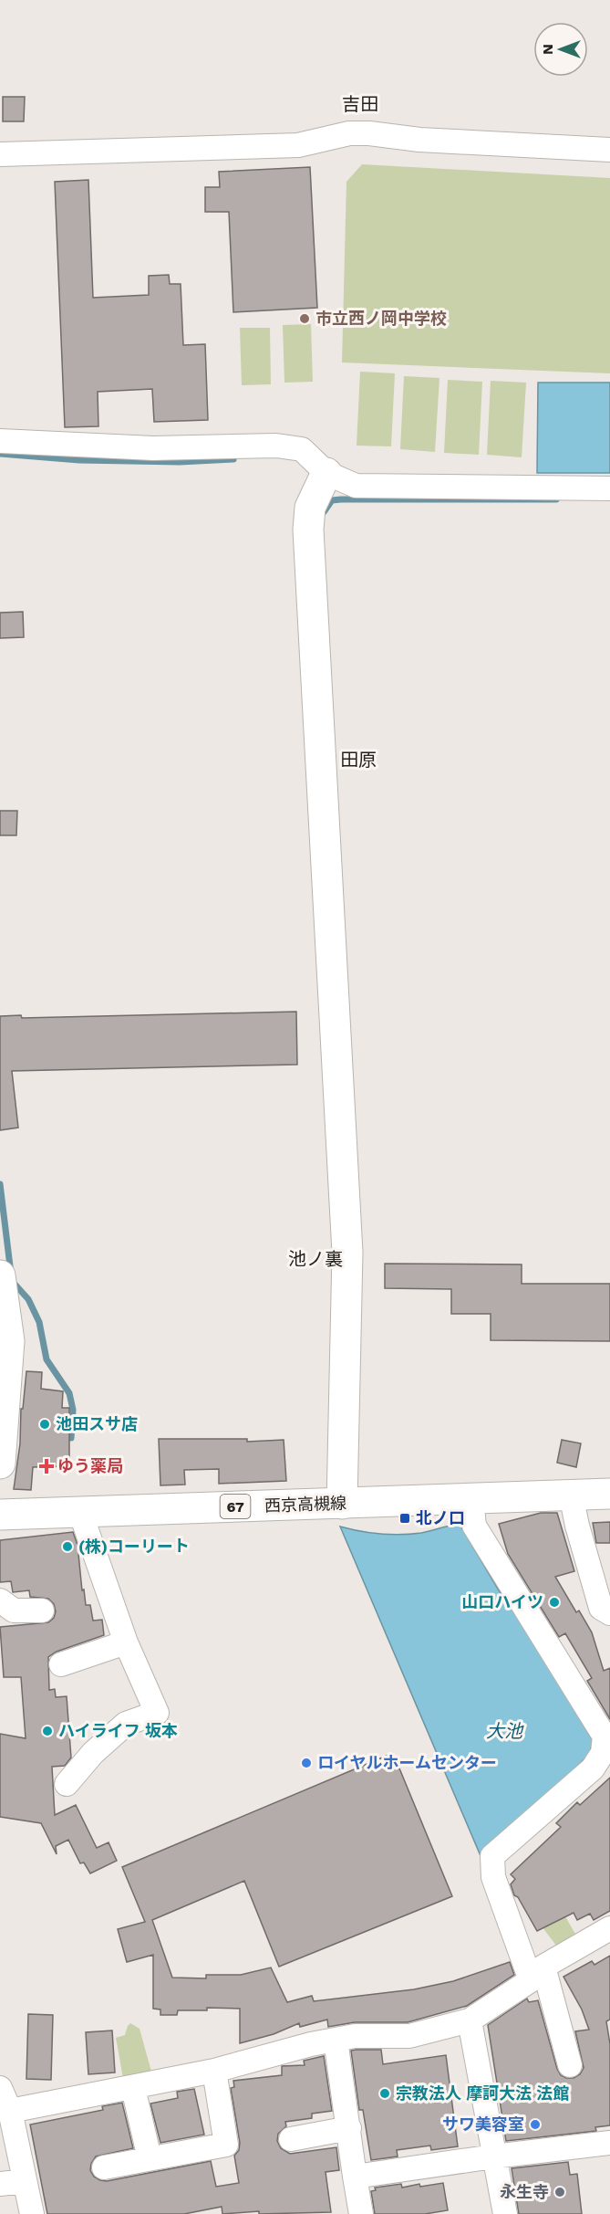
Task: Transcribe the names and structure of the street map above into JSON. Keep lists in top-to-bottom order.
{
  "streets": {
    "street": ["西京高槻線", "67"]
  },
  "districts": ["吉田", "田原", "池ノ裏"],
  "water": ["大池"],
  "places": {
    "other": [
      "市立西ノ岡中学校",
      "池田スサ店",
      "(株)コーリート",
      "山口ハイツ",
      "ハイライフ 坂本",
      "ロイヤルホームセンター",
      "宗教法人 摩訶大法 法館",
      "サワ美容室",
      "永生寺"
    ],
    "health": ["ゆう薬局"],
    "transit": ["北ノ口"]
  },
  "north": "left"
}
